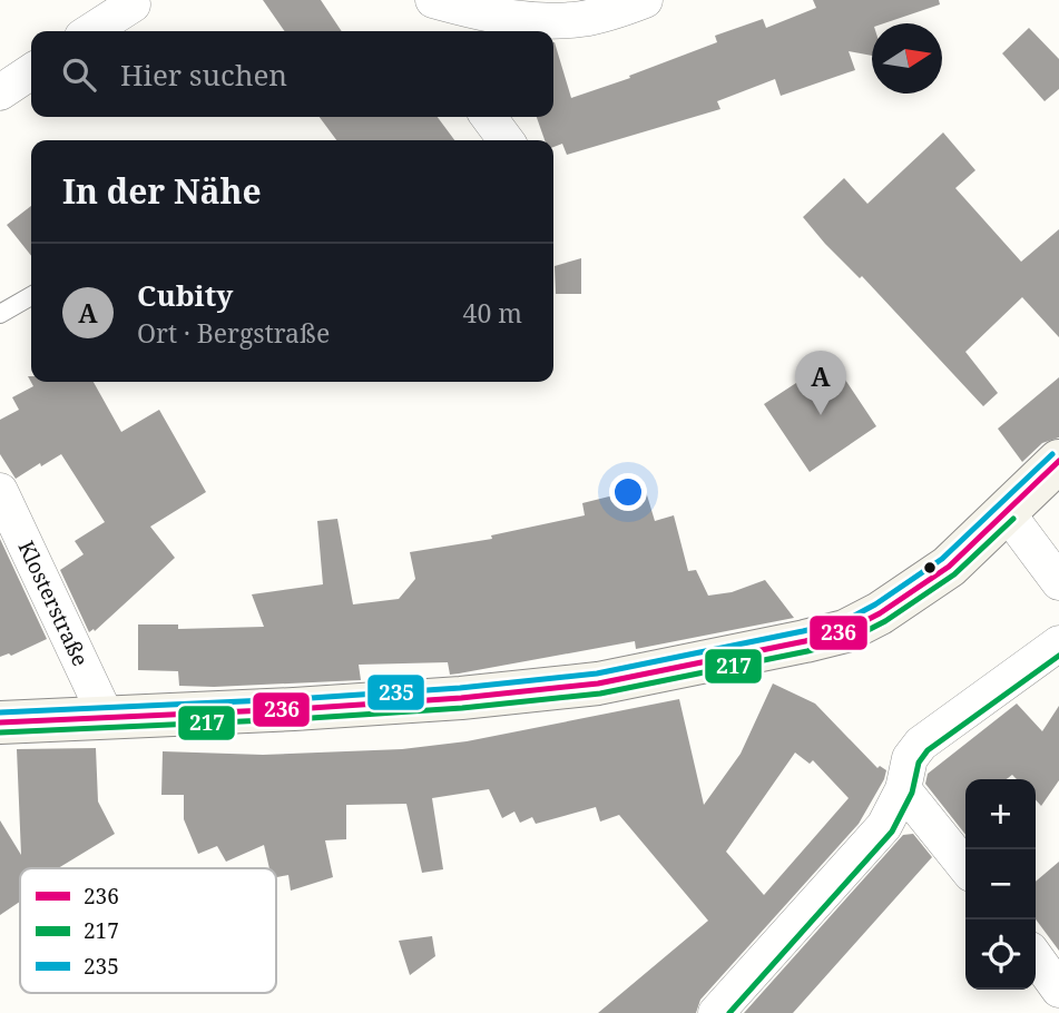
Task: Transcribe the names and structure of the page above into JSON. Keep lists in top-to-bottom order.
{
  "streets": {
    "street": ["Klosterstraße"]
  },
  "lines": ["transit line 235", "transit line 236", "transit line 217"],
  "legend": ["236", "217", "235"],
  "north": "right",
  "page": {
    "search": "Hier suchen",
    "heading": "In der Nähe",
    "list": [
      {
        "mark": "A",
        "name": "Cubity",
        "note": "Ort · Bergstraße",
        "value": "40 m"
      }
    ],
    "pins": "A",
    "map_buttons": ["+", "−"]
  }
}
